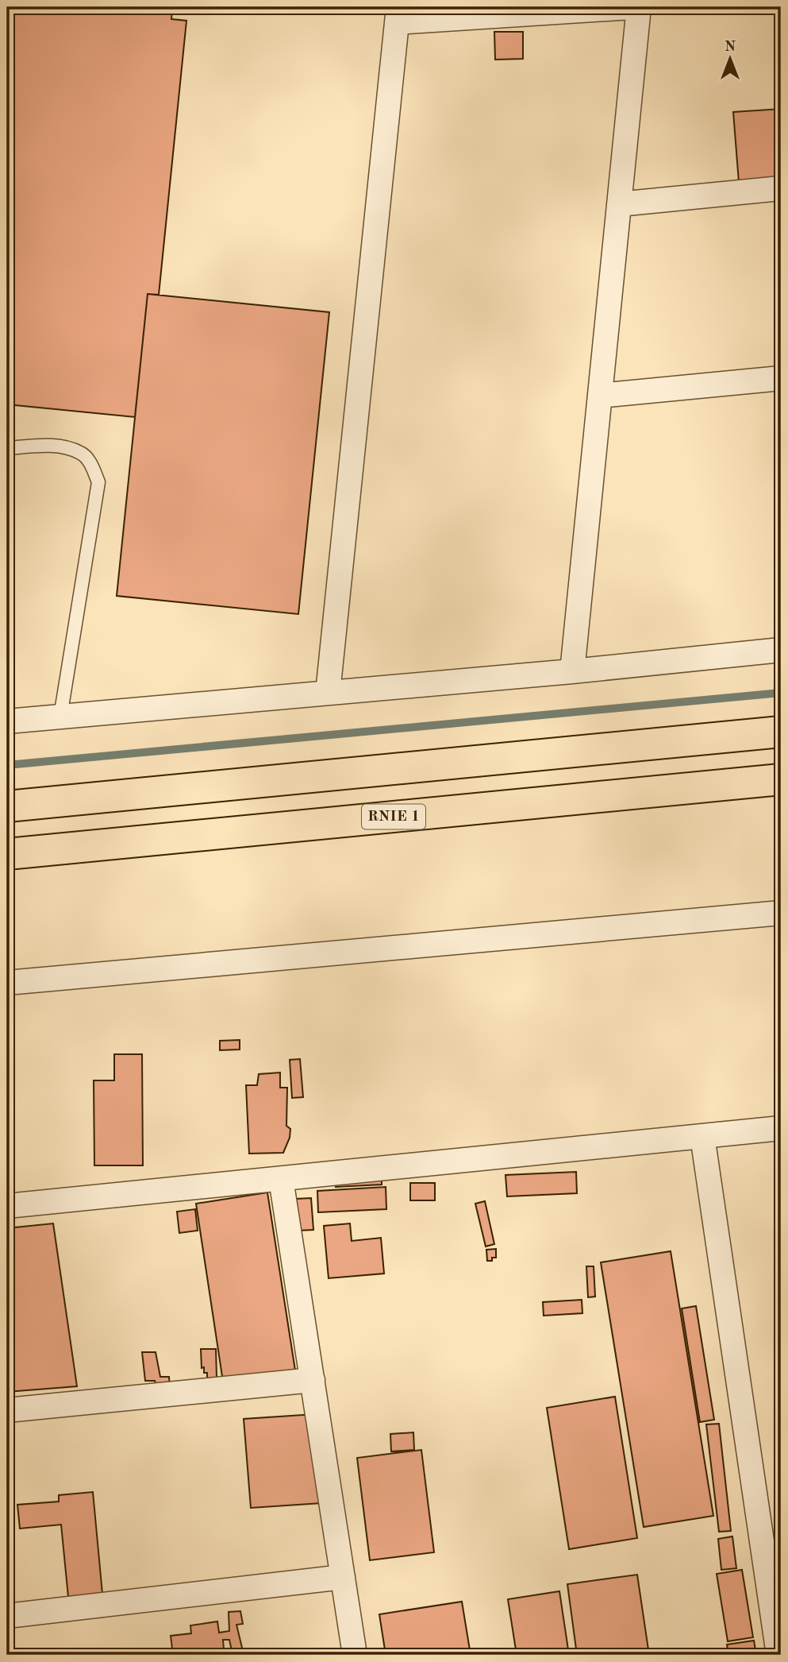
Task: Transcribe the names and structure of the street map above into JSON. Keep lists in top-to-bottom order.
{
  "streets": {
    "highway": ["RNIE 1"]
  },
  "north": "top"
}
